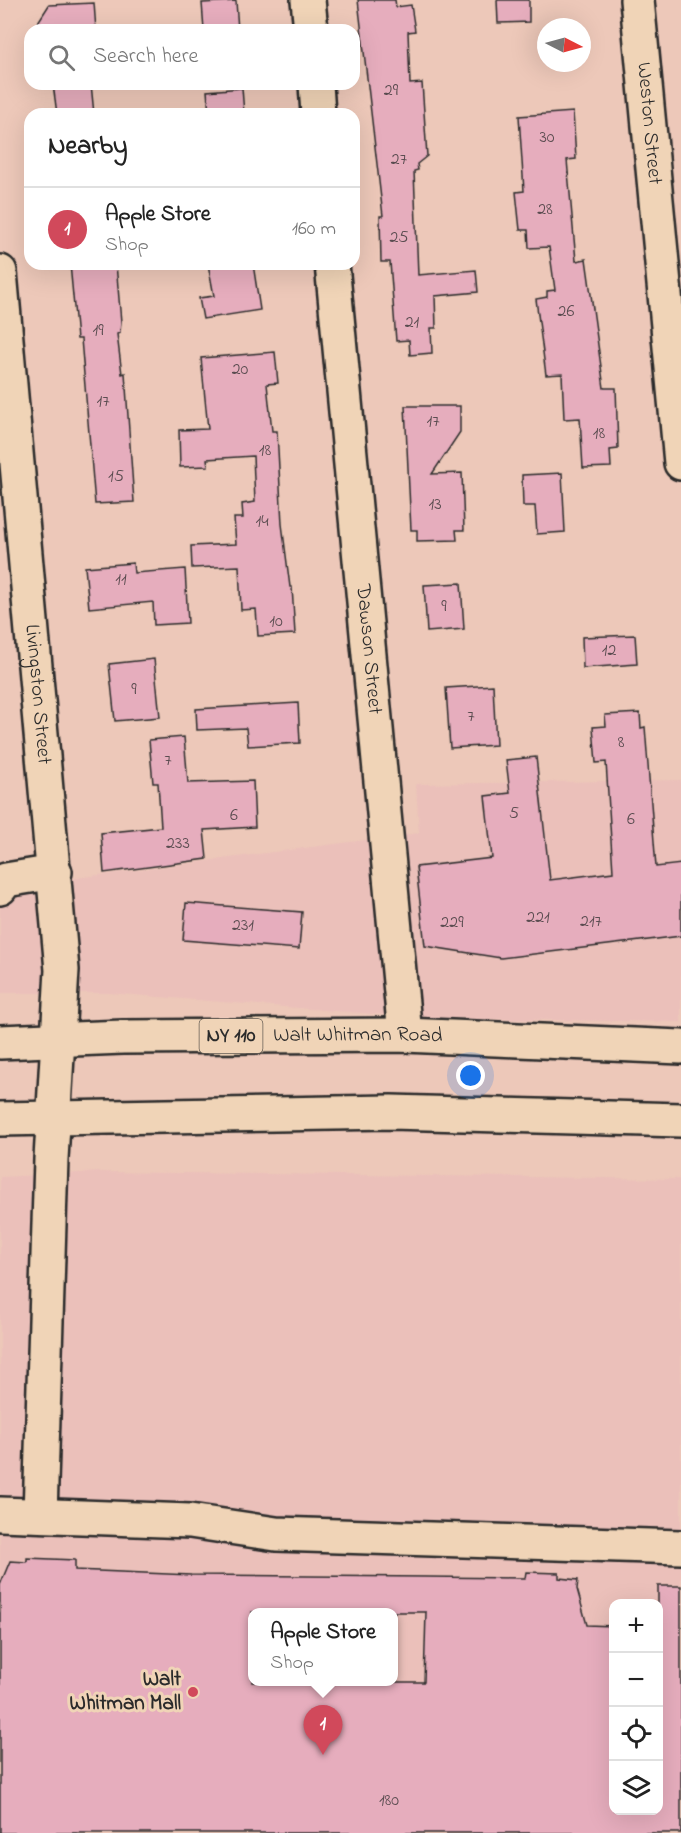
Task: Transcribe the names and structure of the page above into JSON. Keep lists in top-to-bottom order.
{
  "streets": {
    "street": [
      "Weston Street",
      "Dawson Street",
      "Livingston Street",
      "NY 110",
      "Walt Whitman Road"
    ]
  },
  "crossings": [
    ["Dawson Street", "Walt Whitman Road"],
    ["Livingston Street", "Walt Whitman Road"]
  ],
  "places": ["Walt Whitman Mall"],
  "house_numbers": [
    "29",
    "30",
    "27",
    "28",
    "25",
    "26",
    "21",
    "19",
    "20",
    "17",
    "17",
    "18",
    "18",
    "15",
    "13",
    "14",
    "11",
    "9",
    "10",
    "12",
    "9",
    "7",
    "8",
    "7",
    "5",
    "6",
    "6",
    "233",
    "221",
    "217",
    "229",
    "231",
    "180"
  ],
  "north": "right",
  "page": {
    "search": "Search here",
    "heading": "Nearby",
    "list": [
      {
        "mark": "1",
        "name": "Apple Store",
        "note": "Shop",
        "value": "160 m"
      }
    ],
    "map_buttons": ["+", "−"],
    "popup": ["Apple Store", "Shop"],
    "pins": "1"
  }
}
